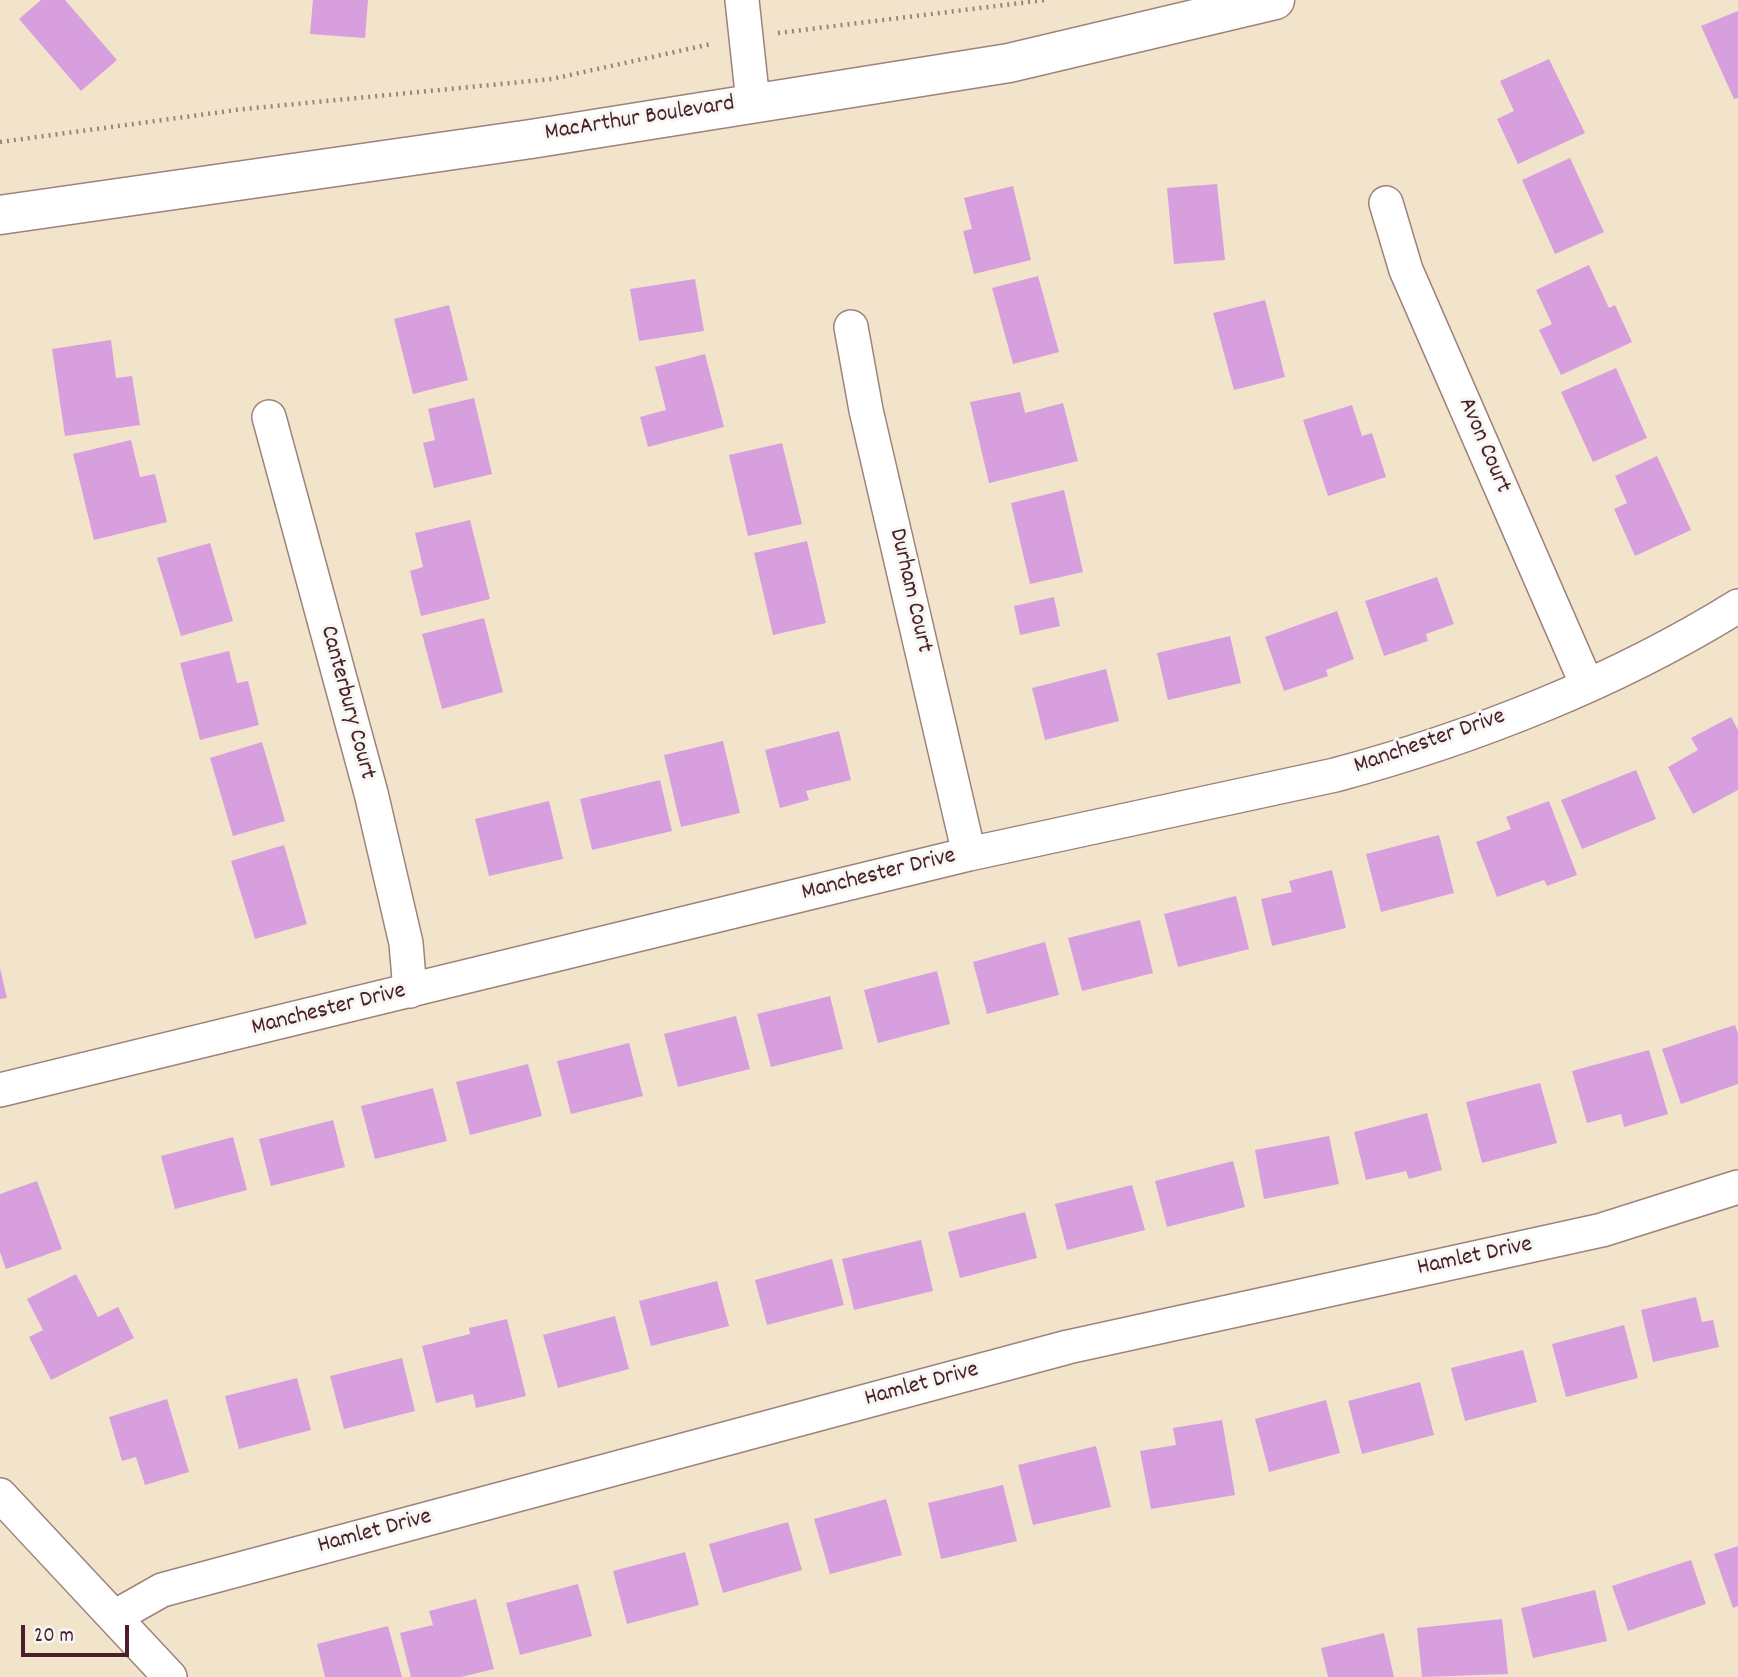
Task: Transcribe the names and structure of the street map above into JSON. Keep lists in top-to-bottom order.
{
  "streets": {
    "street": [
      "MacArthur Boulevard",
      "Avon Court",
      "Durham Court",
      "Canterbury Court",
      "Manchester Drive",
      "Hamlet Drive"
    ]
  },
  "crossings": [
    ["Avon Court", "Manchester Drive"],
    ["Durham Court", "Manchester Drive"],
    ["Canterbury Court", "Manchester Drive"]
  ],
  "scale_bar": "20 m"
}
